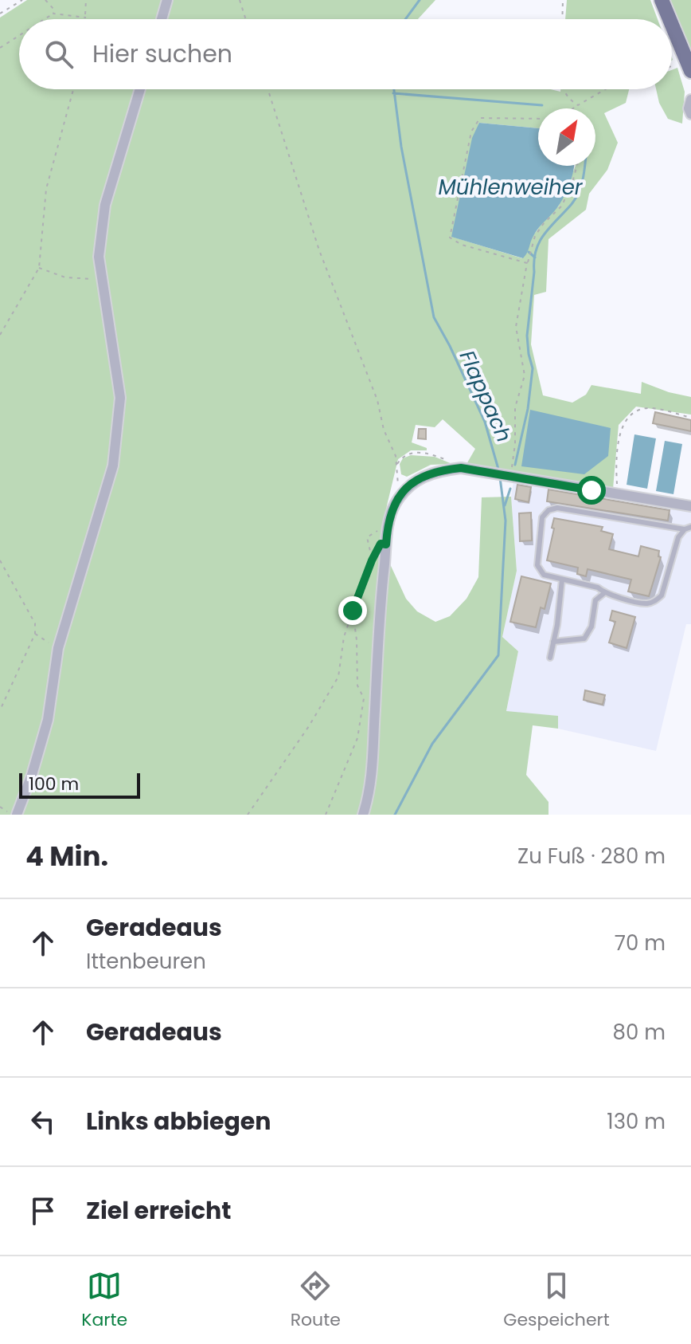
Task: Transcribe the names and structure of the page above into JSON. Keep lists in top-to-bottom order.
{
  "water": ["Mühlenweiher", "Flappach"],
  "scale_bar": "100 m",
  "north": "top right",
  "page": {
    "search": "Hier suchen",
    "scale": "100 m",
    "heading": ["4 Min.", "Zu Fuß · 280 m"],
    "list": [
      ["Geradeaus", "Ittenbeuren", "70 m"],
      ["Geradeaus", "80 m"],
      ["Links abbiegen", "130 m"],
      "Ziel erreicht"
    ],
    "nav": ["Karte", "Route", "Gespeichert"]
  }
}
